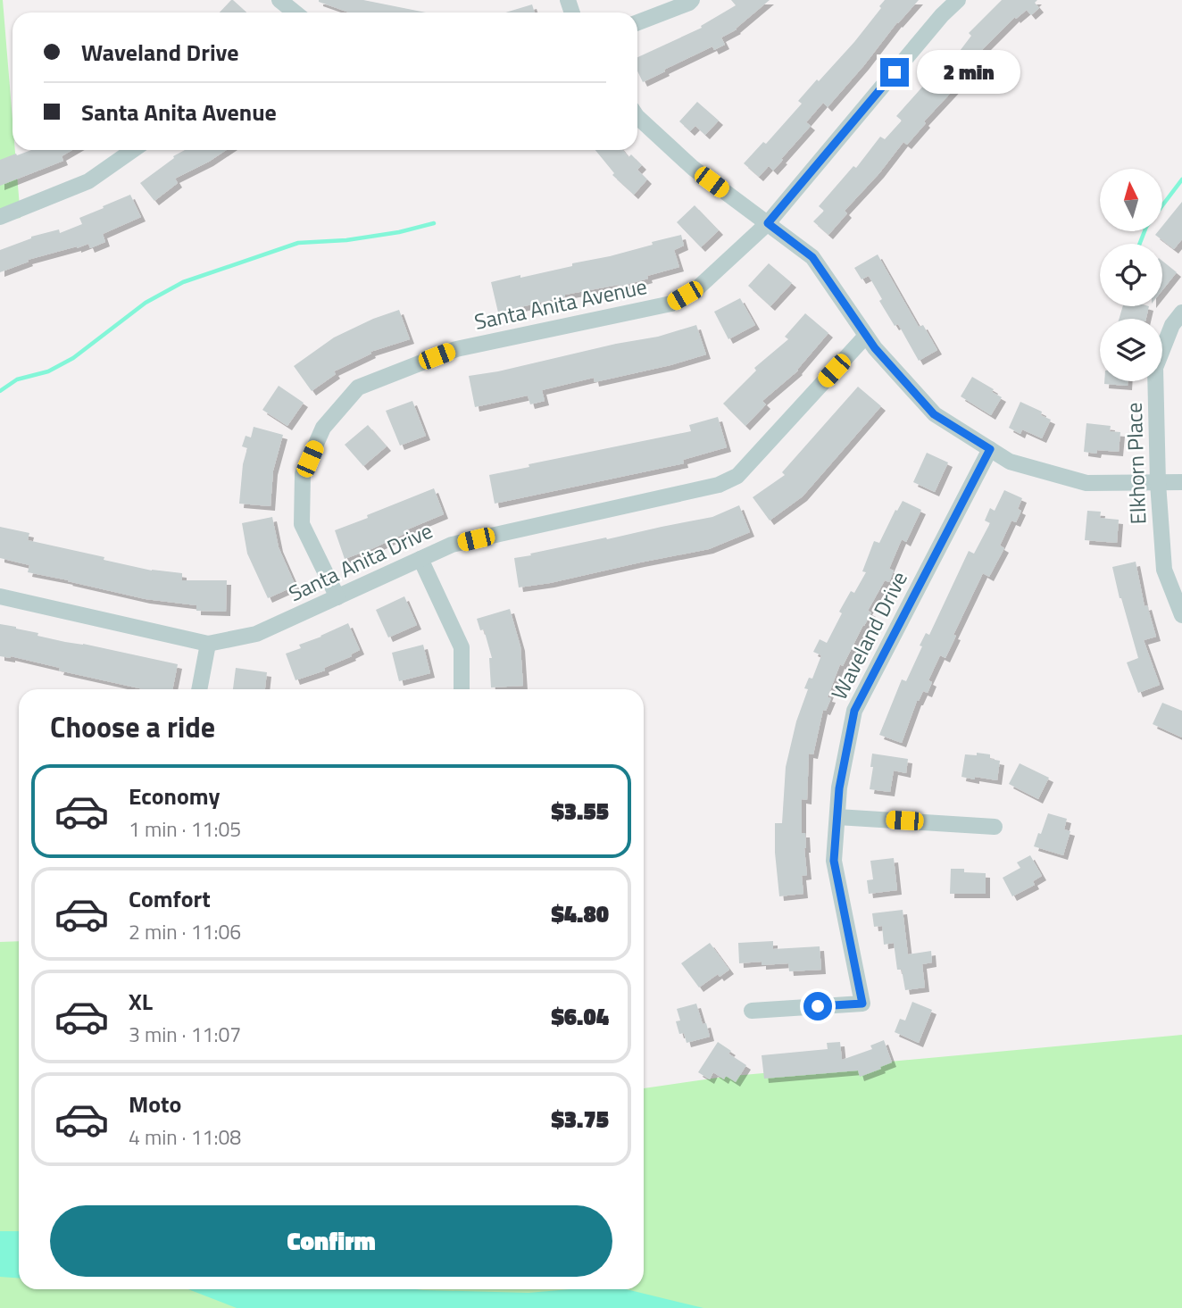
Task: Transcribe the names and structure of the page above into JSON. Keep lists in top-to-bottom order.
{
  "streets": {
    "street": [
      "Santa Anita Avenue",
      "Elkhorn Place",
      "Santa Anita Drive",
      "Waveland Drive"
    ]
  },
  "crossings": [
    ["Santa Anita Avenue", "Santa Anita Drive"]
  ],
  "north": "top",
  "page": {
    "banner": ["Waveland Drive", "Santa Anita Avenue"],
    "bubble": "2 min",
    "heading": "Choose a ride",
    "list": [
      {
        "name": "Economy",
        "note": "1 min · 11:05",
        "value": "$3.55"
      },
      {
        "name": "Comfort",
        "note": "2 min · 11:06",
        "value": "$4.80"
      },
      {
        "name": "XL",
        "note": "3 min · 11:07",
        "value": "$6.04"
      },
      {
        "name": "Moto",
        "note": "4 min · 11:08",
        "value": "$3.75"
      }
    ],
    "buttons": "Confirm"
  }
}
